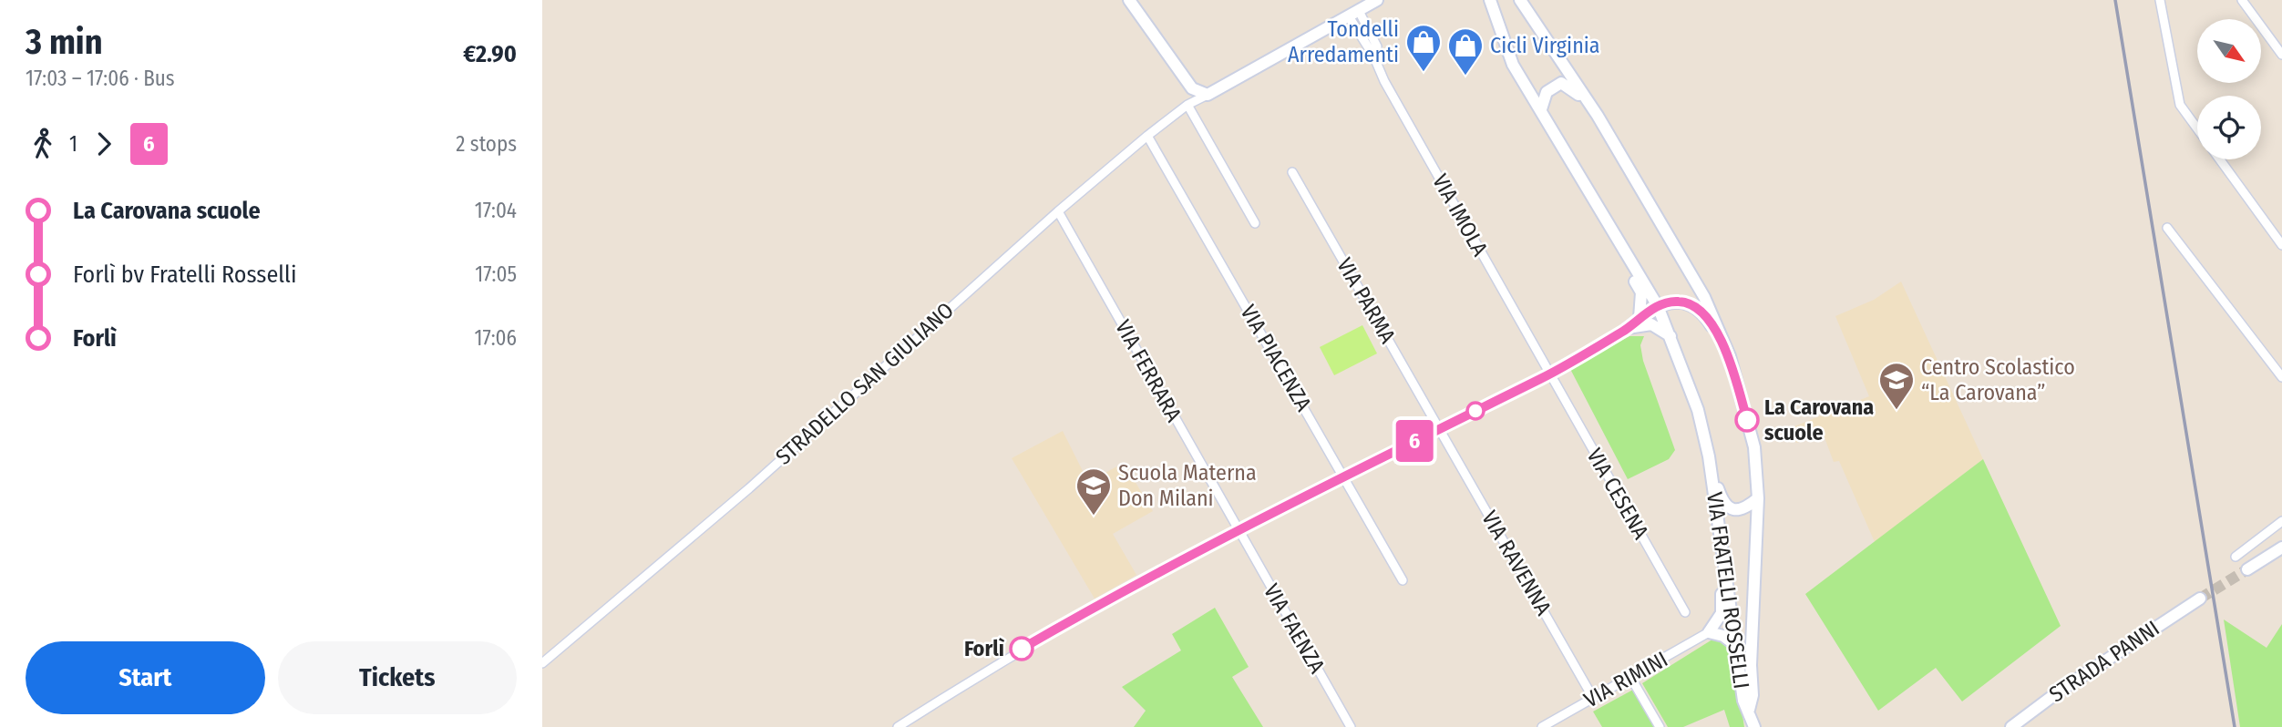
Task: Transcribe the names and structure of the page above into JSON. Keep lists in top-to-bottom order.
{
  "streets": {
    "street": [
      "VIA IMOLA",
      "VIA PARMA",
      "VIA PIACENZA",
      "VIA FERRARA",
      "STRADELLO SAN GIULIANO",
      "VIA CESENA",
      "VIA RAVENNA",
      "VIA FRATELLI ROSSELLI",
      "VIA FAENZA",
      "STRADA PANNI",
      "VIA RIMINI"
    ]
  },
  "crossings": [
    ["VIA IMOLA", "STRADELLO SAN GIULIANO"],
    ["VIA IMOLA", "VIA CESENA"],
    ["VIA PARMA", "VIA RAVENNA"],
    ["VIA PIACENZA", "STRADELLO SAN GIULIANO"],
    ["VIA FERRARA", "STRADELLO SAN GIULIANO"],
    ["VIA FERRARA", "VIA FAENZA"],
    ["VIA RAVENNA", "VIA RIMINI"]
  ],
  "places": {
    "shop": ["Tondelli Arredamenti", "Cicli Virginia"],
    "school or university": ["Centro Scolastico “La Carovana”", "Scuola Materna Don Milani"],
    "other": ["La Carovana scuole", "Forlì"]
  },
  "lines": ["bus line 6"],
  "north": "bottom right",
  "page": {
    "heading": ["3 min", "17:03 – 17:06 · Bus", "€2.90"],
    "on_map": "6",
    "legs": ["1", "6", "2 stops"],
    "list": [
      {
        "name": "La Carovana scuole",
        "value": "17:04"
      },
      {
        "name": "Forlì bv Fratelli Rosselli",
        "value": "17:05"
      },
      {
        "name": "Forlì",
        "value": "17:06"
      }
    ],
    "buttons": ["Start", "Tickets"]
  }
}
